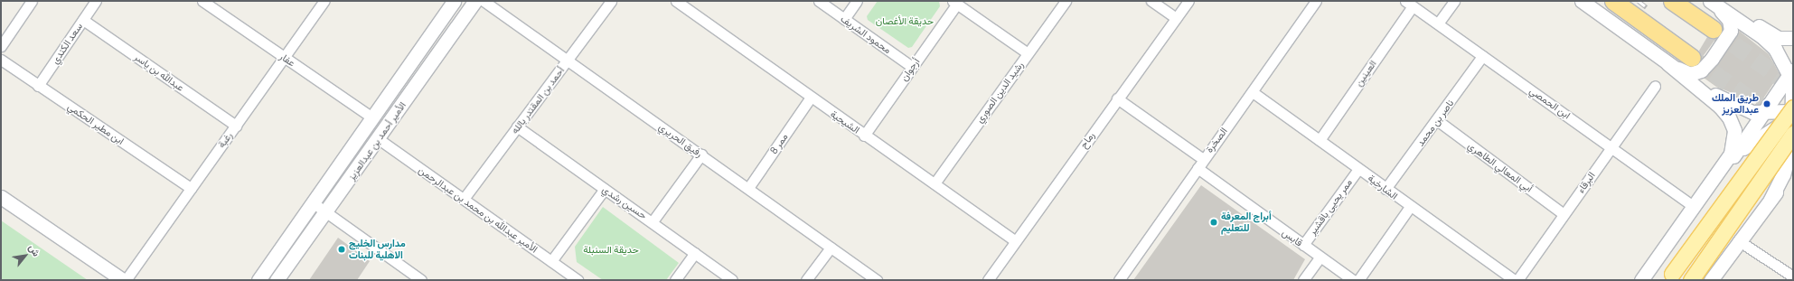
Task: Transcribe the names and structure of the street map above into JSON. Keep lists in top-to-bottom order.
{
  "streets": {
    "main road": ["الأمير أحمد بن عبدالعزيز"],
    "street": [
      "محمود الشريف",
      "سعد الكندي",
      "عفار",
      "أرجوان",
      "عبدالله بن ياسر",
      "العينين",
      "رشيد الدين الصوري",
      "أحمد بن المقتدر بالله",
      "ابن الحمصي",
      "الشيحية",
      "ناصر بن محمد",
      "ابن مطير الحكمي",
      "رغبة",
      "رفيق الحريري",
      "رماح",
      "الصخرة",
      "ممر 8",
      "أبي المعالي الطاهري",
      "البرقاء",
      "الشارخية",
      "حسين رشدي",
      "ممر يحيى باقشير",
      "الأمير عبدالله بن محمد بن عبدالرحمن",
      "قابس"
    ]
  },
  "crossings": [
    ["محمود الشريف", "أرجوان"],
    ["سعد الكندي", "عبدالله بن ياسر"],
    ["سعد الكندي", "ابن مطير الحكمي"],
    ["عفار", "رغبة"],
    ["عفار", "الأمير أحمد بن عبدالعزيز"],
    ["أرجوان", "الشيحية"],
    ["عبدالله بن ياسر", "رغبة"],
    ["العينين", "ابن الحمصي"],
    ["العينين", "الشارخية"],
    ["رشيد الدين الصوري", "الشيحية"],
    ["أحمد بن المقتدر بالله", "رفيق الحريري"],
    ["أحمد بن المقتدر بالله", "حسين رشدي"],
    ["أحمد بن المقتدر بالله", "الأمير عبدالله بن محمد بن عبدالرحمن"],
    ["ابن الحمصي", "ناصر بن محمد"],
    ["ابن الحمصي", "البرقاء"],
    ["الشيحية", "رماح"],
    ["الشيحية", "ممر 8"],
    ["ناصر بن محمد", "أبي المعالي الطاهري"],
    ["ناصر بن محمد", "الشارخية"],
    ["ابن مطير الحكمي", "رغبة"],
    ["رفيق الحريري", "ممر 8"],
    ["الصخرة", "الشارخية"],
    ["الصخرة", "قابس"],
    ["الأمير أحمد بن عبدالعزيز", "الأمير عبدالله بن محمد بن عبدالرحمن"],
    ["أبي المعالي الطاهري", "البرقاء"],
    ["الشارخية", "ممر يحيى باقشير"],
    ["ممر يحيى باقشير", "قابس"]
  ],
  "parks": ["حديقة الأغصان", "حديقة السنبلة"],
  "places": ["طريق الملك عبدالعزيز", "أبراج المعرفة للتعليم", "مدارس الخليج الاهلية للبنات"],
  "north": "top right"
}
